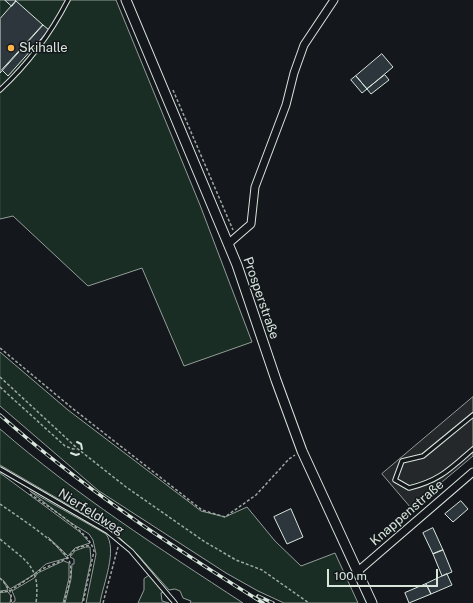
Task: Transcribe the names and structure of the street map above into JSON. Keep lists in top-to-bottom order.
{
  "streets": {
    "main road": ["Prosperstraße"],
    "street": ["Knappenstraße"],
    "lane": ["Nierfeldweg"]
  },
  "crossings": [
    ["Prosperstraße", "Knappenstraße"]
  ],
  "places": ["Skihalle"],
  "scale_bar": "100 m"
}
